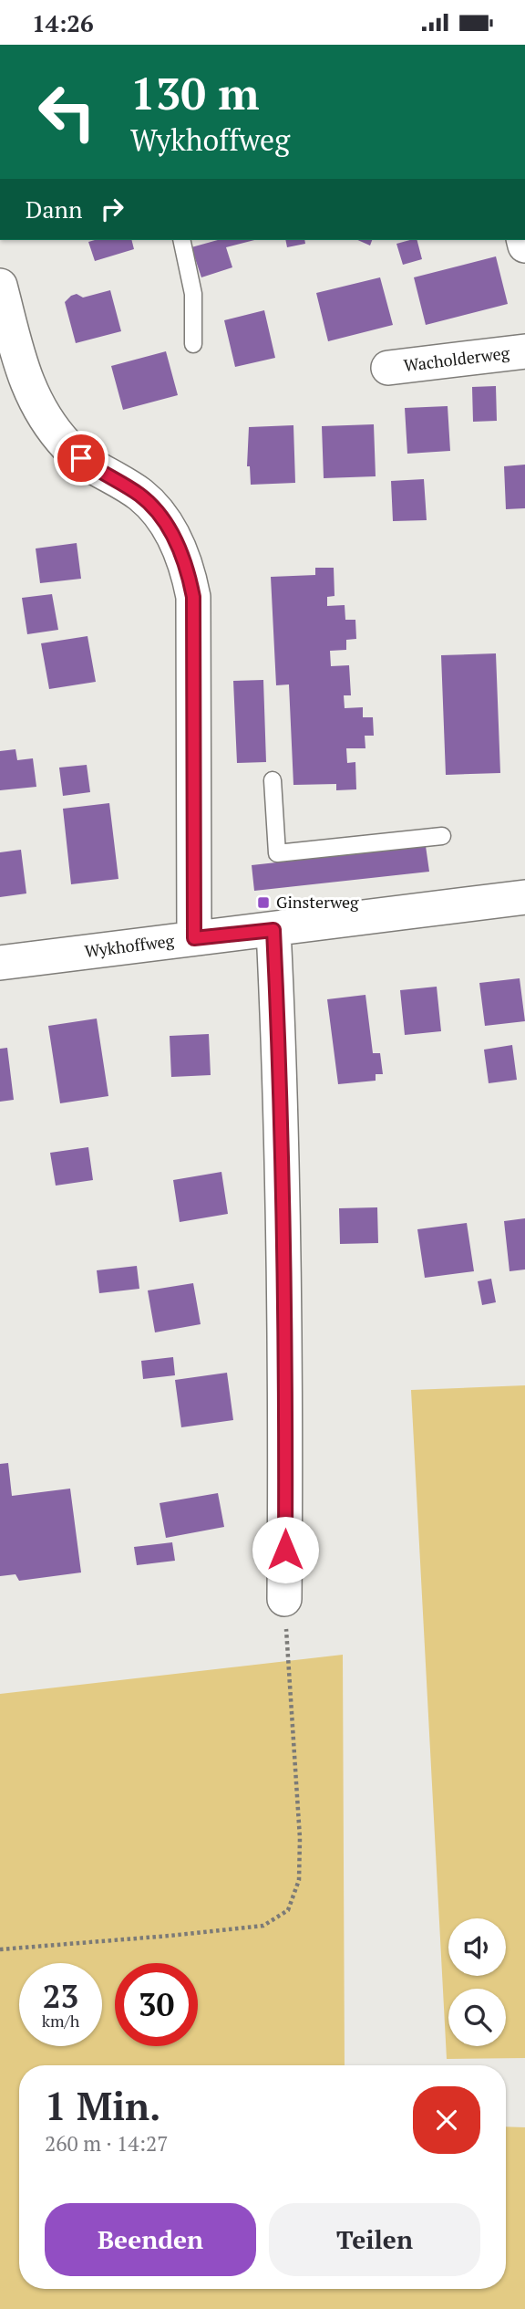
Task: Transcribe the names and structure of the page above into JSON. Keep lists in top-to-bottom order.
{
  "streets": {
    "street": ["Wacholderweg", "Wykhoffweg"]
  },
  "places": {
    "transit": ["Ginsterweg"]
  },
  "page": {
    "status": "14:26",
    "turn": ["130 m", "Wykhoffweg"],
    "then": "Dann",
    "speed": "23 km/h",
    "limit": "30",
    "heading": ["1 Min.", "260 m · 14:27"],
    "buttons": ["Beenden", "Teilen"]
  }
}
